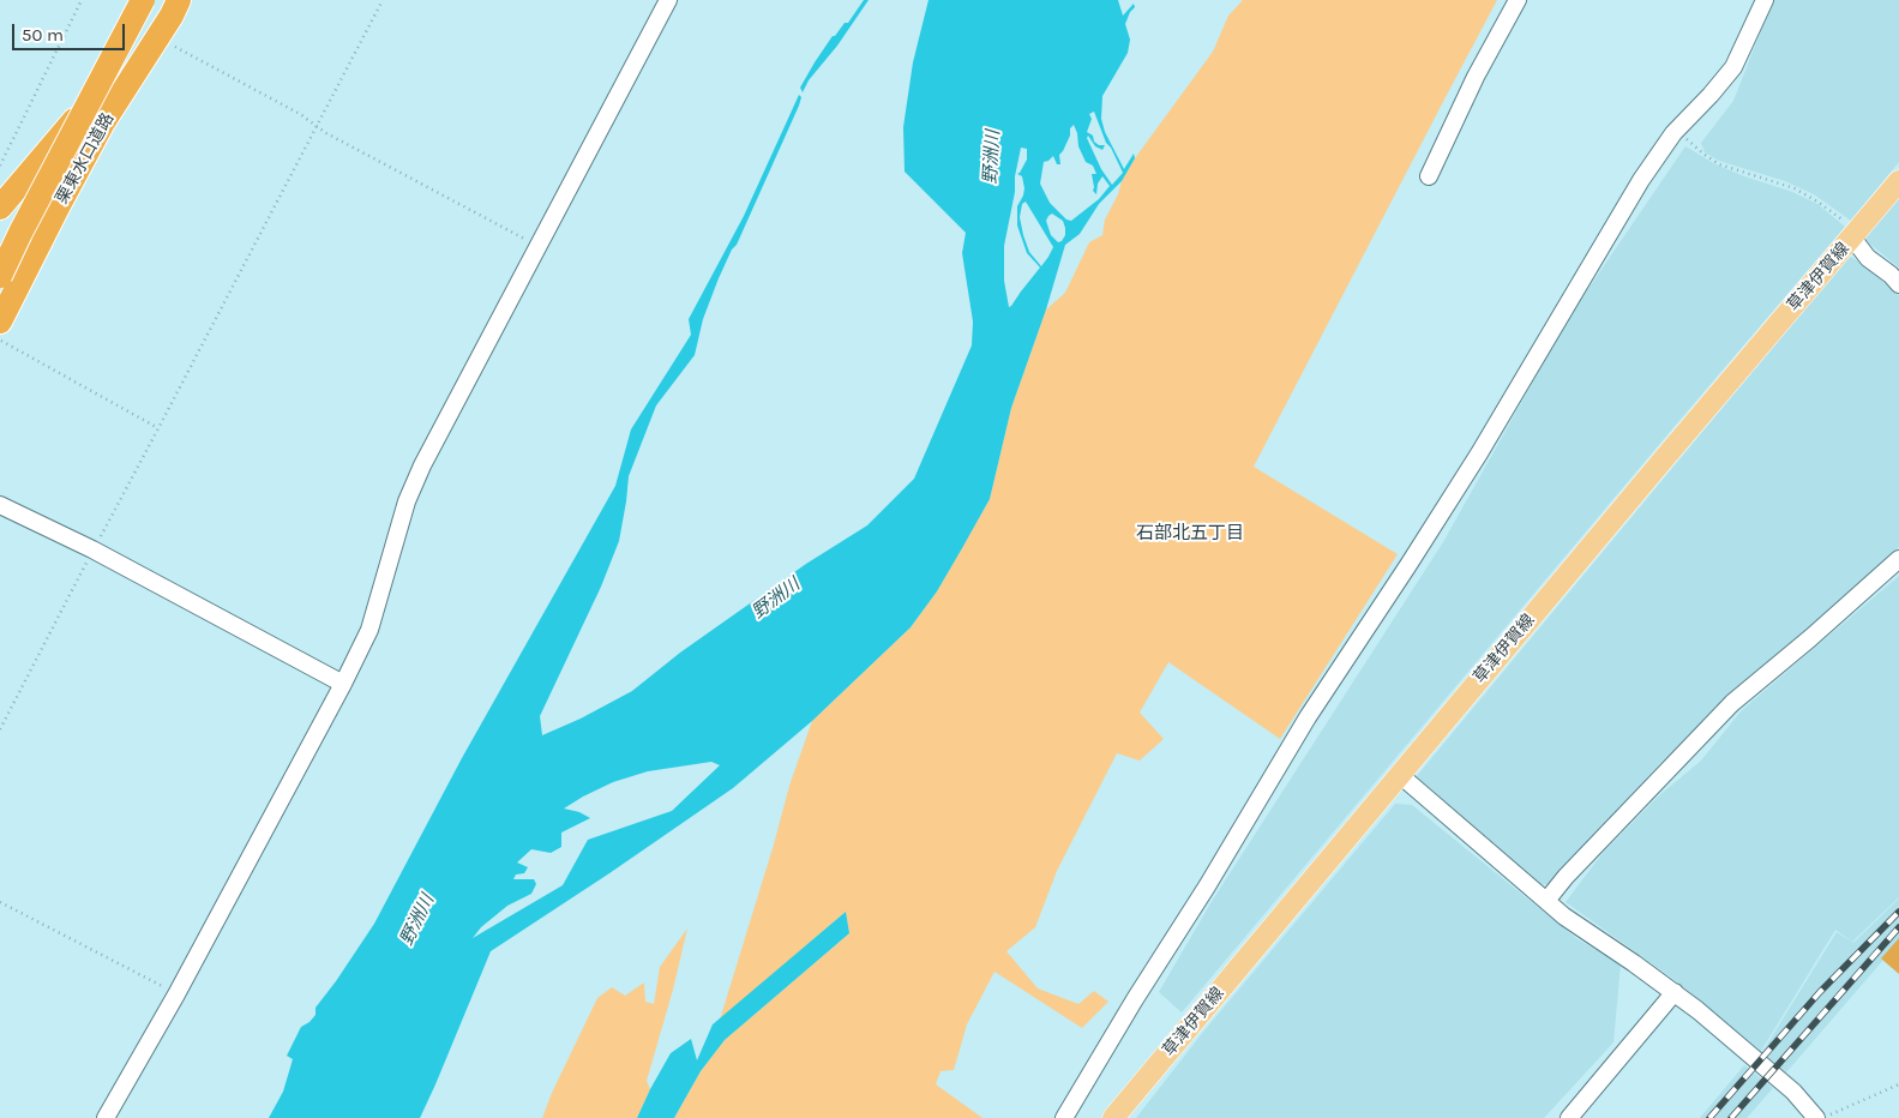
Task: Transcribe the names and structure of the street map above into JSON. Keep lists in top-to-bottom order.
{
  "streets": {
    "highway": ["栗東水口道路"],
    "main road": ["草津伊賀線"]
  },
  "districts": ["石部北五丁目"],
  "water": ["野洲川"],
  "scale_bar": "50 m"
}
